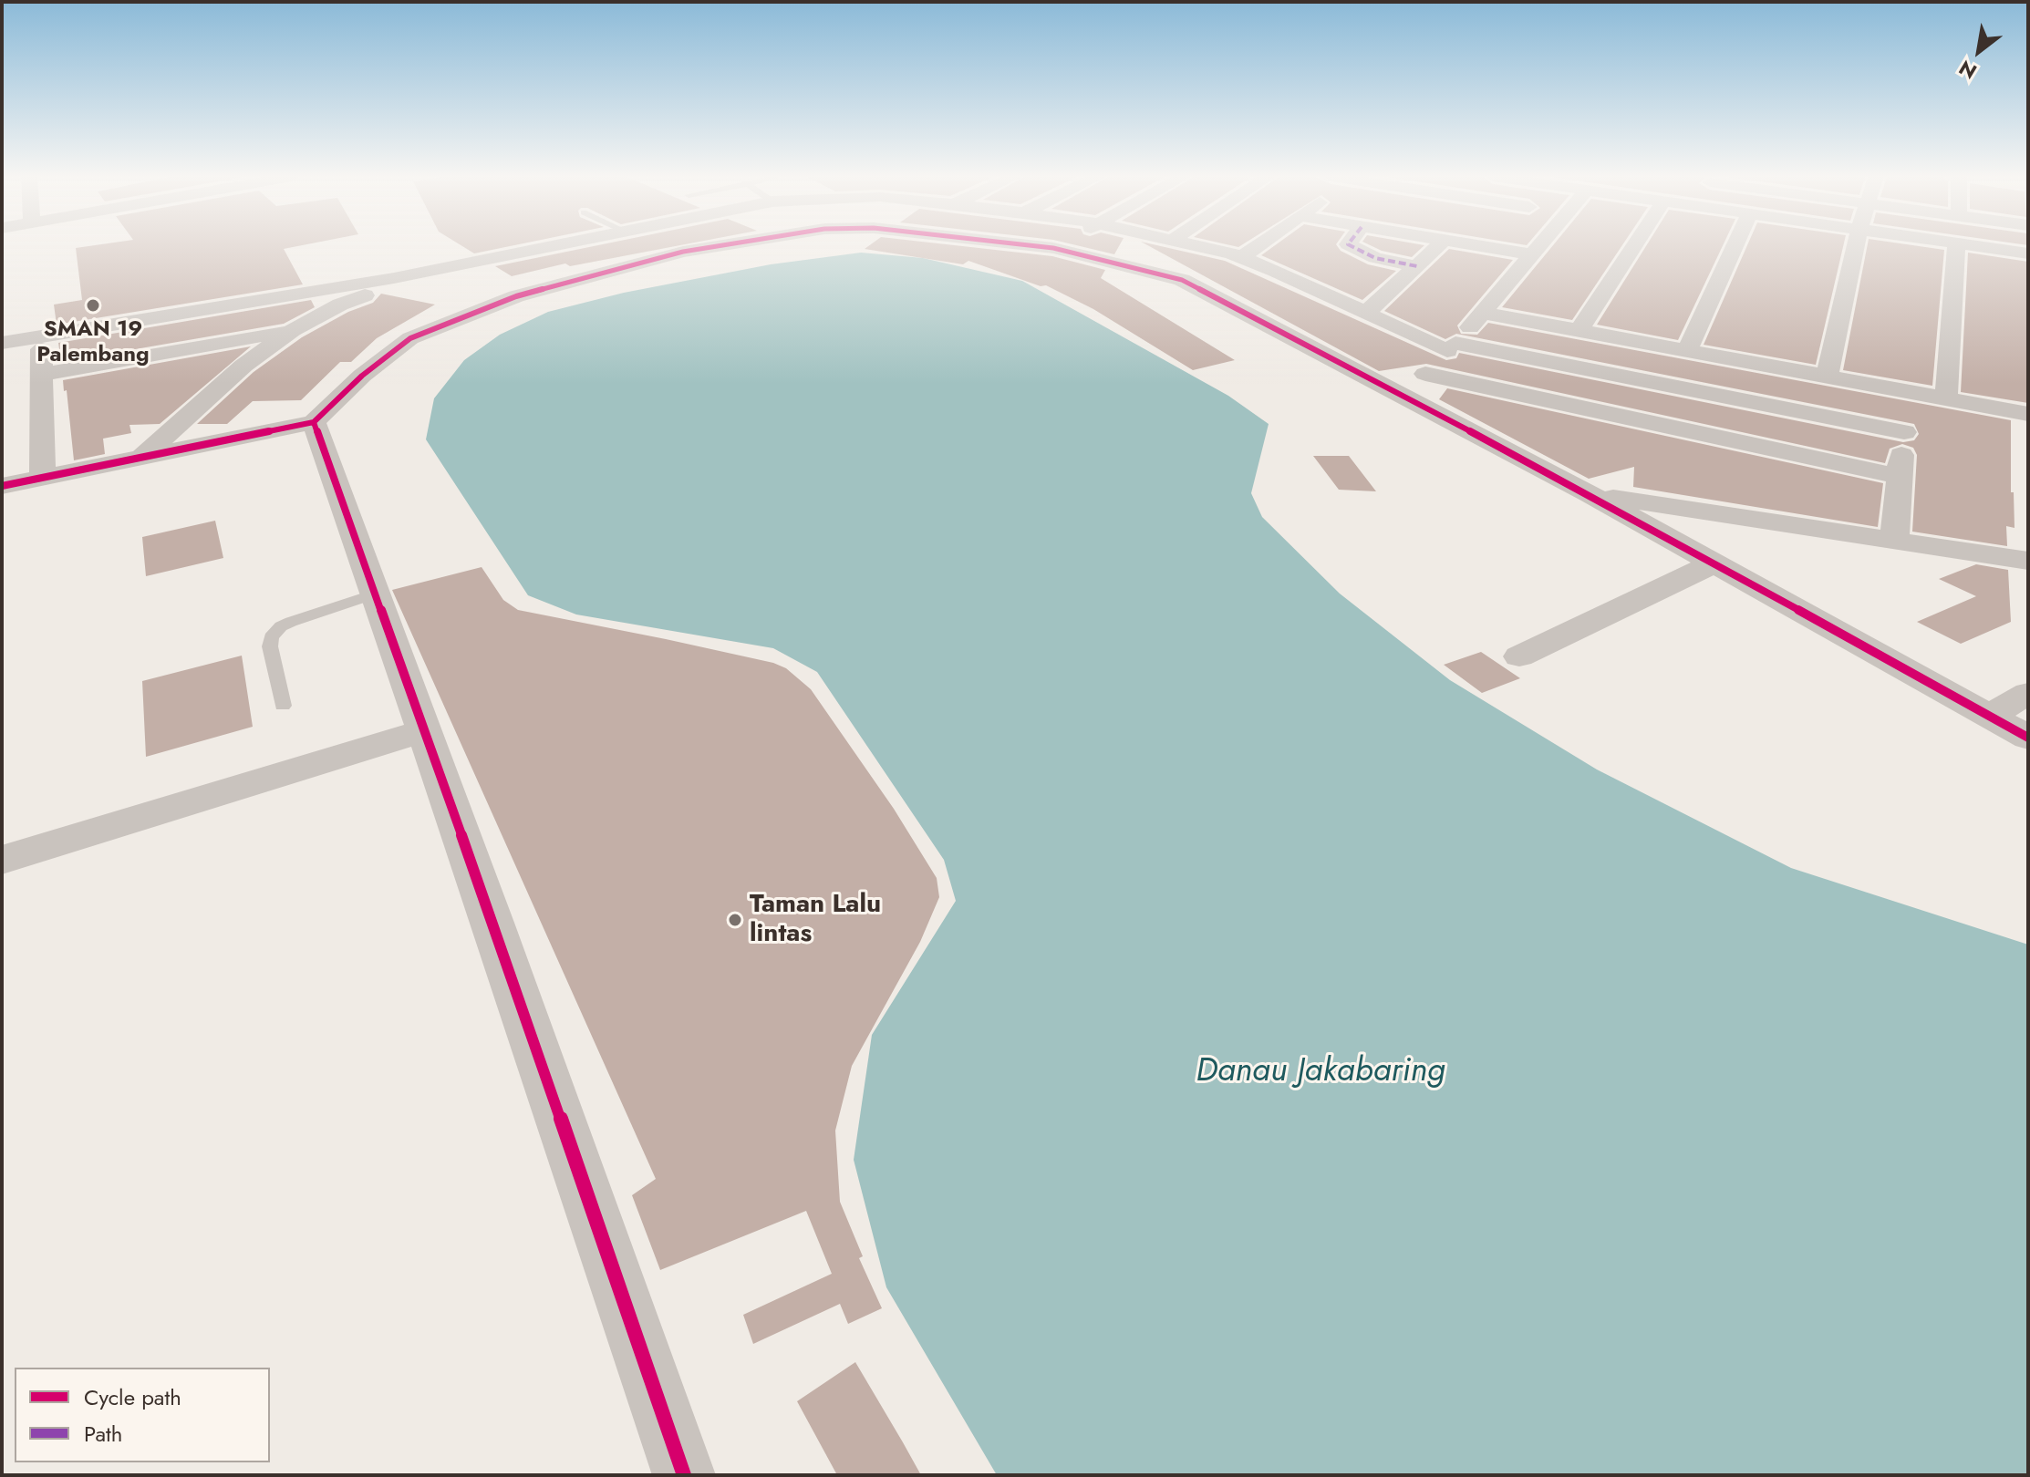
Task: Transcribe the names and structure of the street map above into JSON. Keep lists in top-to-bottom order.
{
  "water": ["Danau Jakabaring"],
  "places": ["SMAN 19 Palembang", "Taman Lalu lintas"],
  "legend": ["Cycle path", "Path"],
  "north": "bottom left"
}
